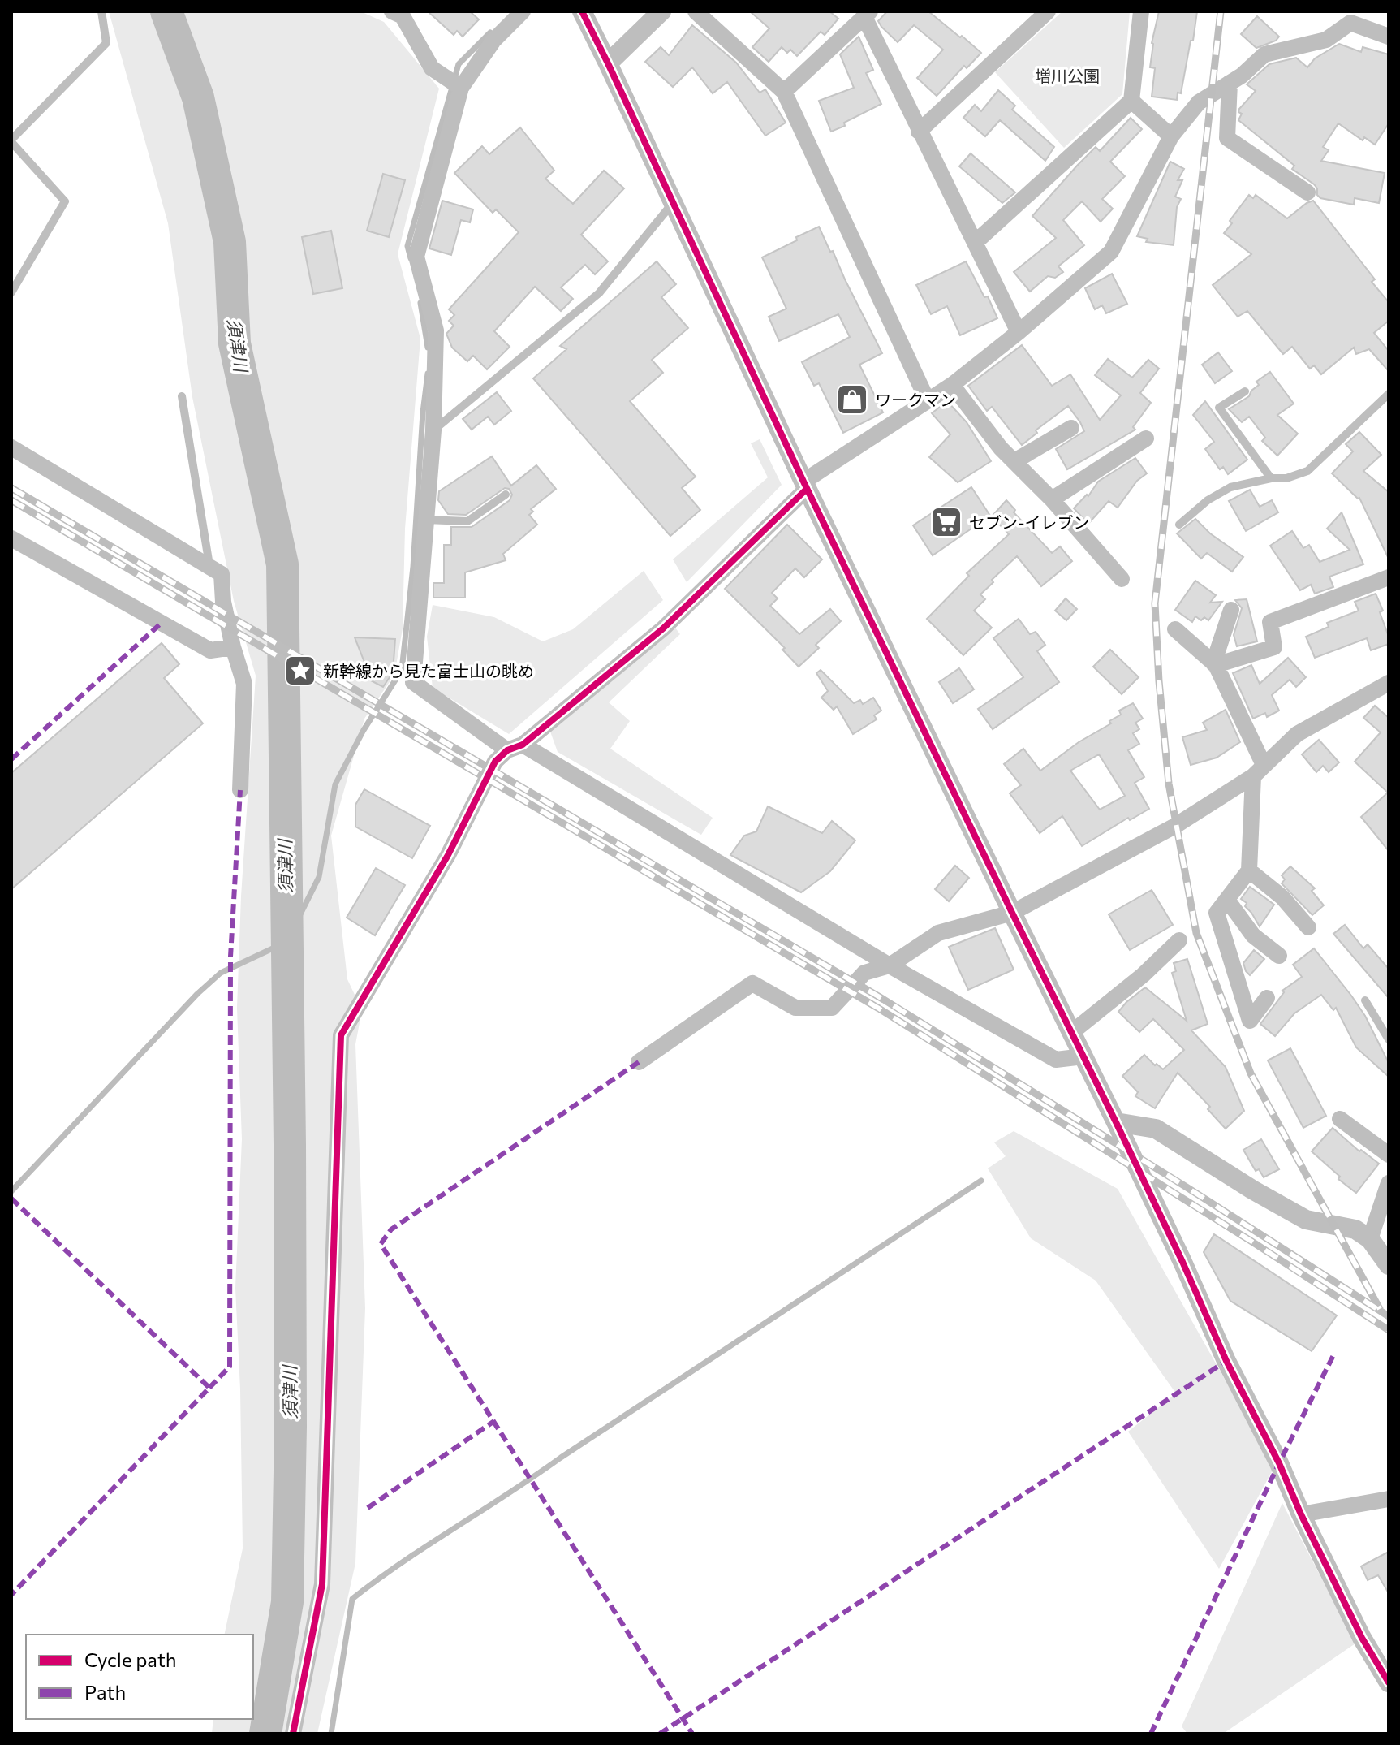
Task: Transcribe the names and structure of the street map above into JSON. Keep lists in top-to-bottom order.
{
  "water": ["須津川"],
  "parks": ["増川公園"],
  "places": {
    "shop": ["ワークマン"],
    "supermarket": ["セブン-イレブン"],
    "place": ["新幹線から見た富士山の眺め"]
  },
  "legend": ["Cycle path", "Path"]
}
